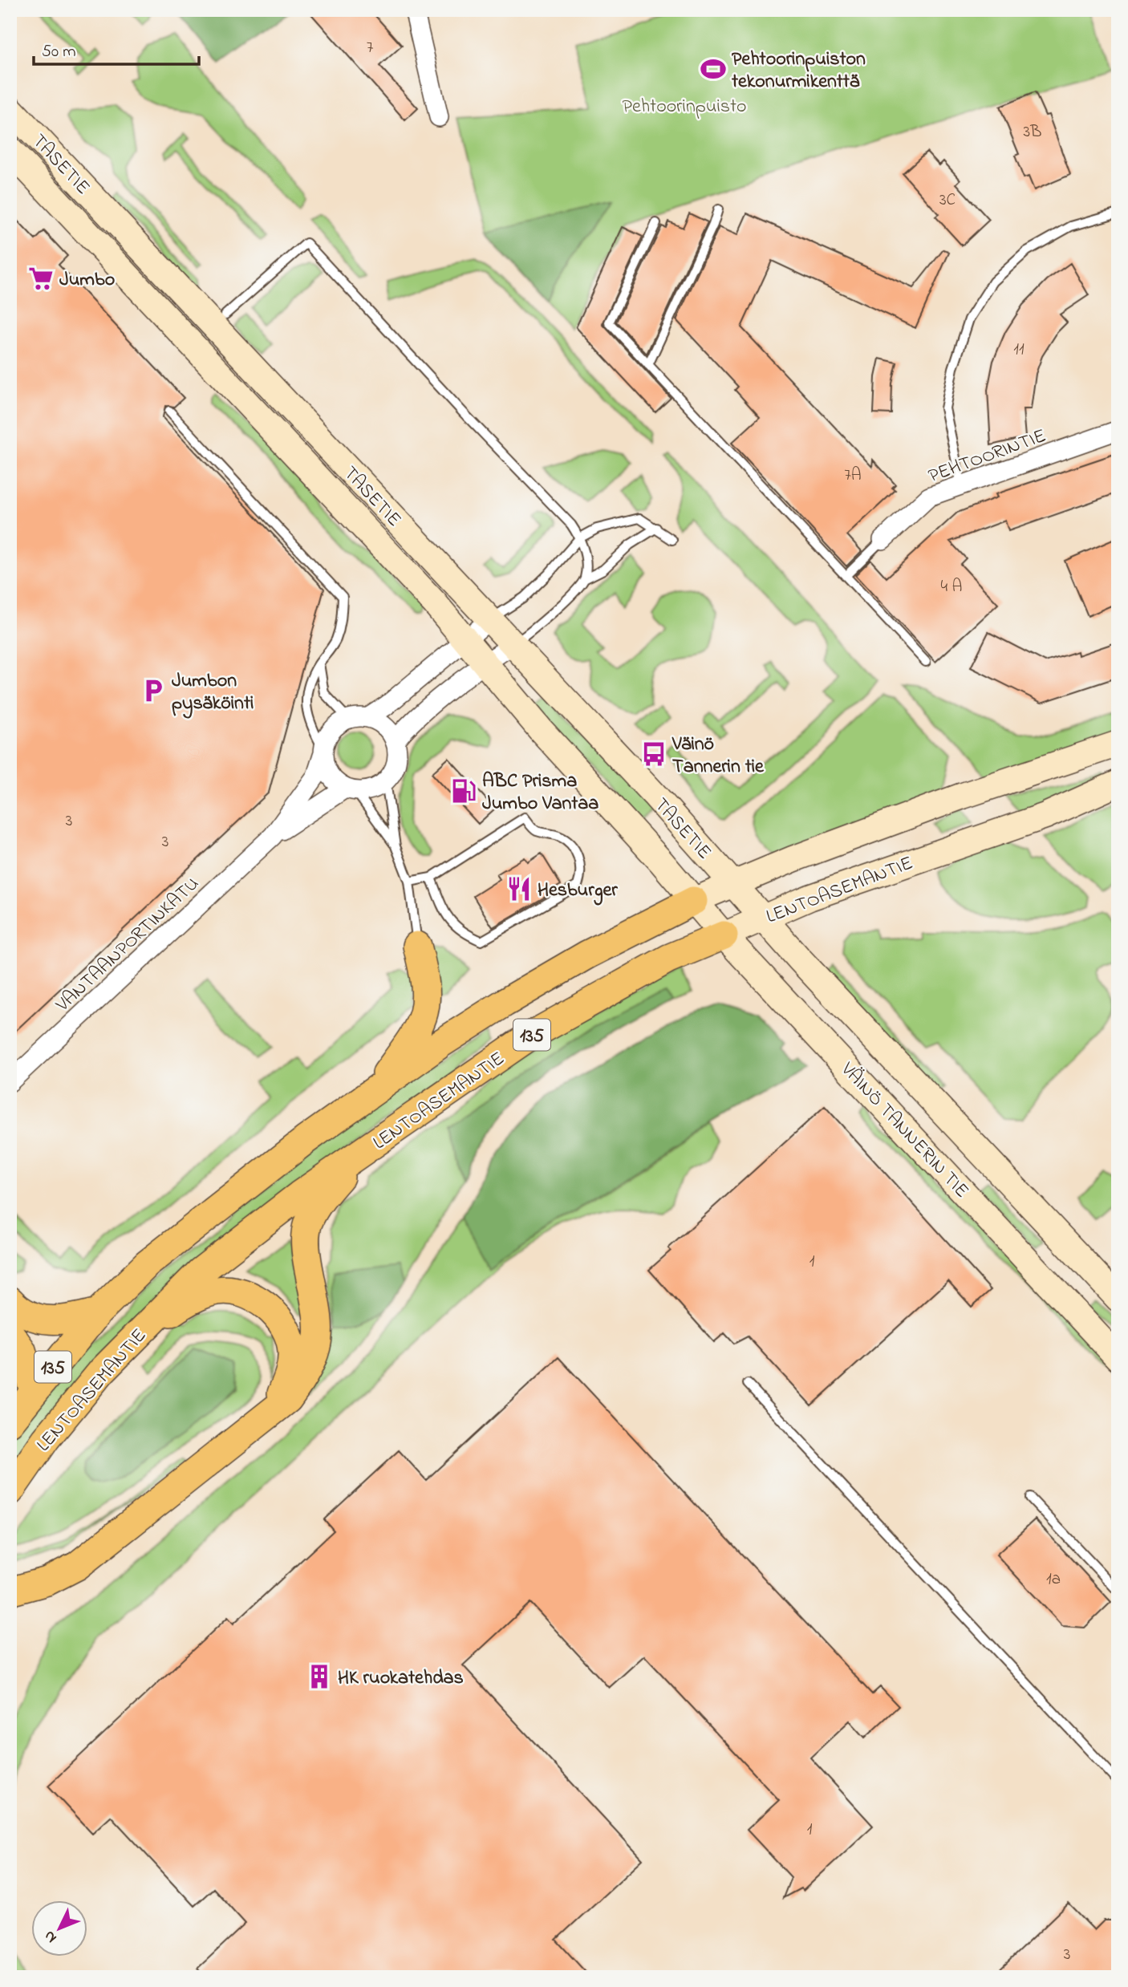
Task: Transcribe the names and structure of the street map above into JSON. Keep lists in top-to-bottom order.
{
  "streets": {
    "main road": [
      "TASETIE",
      "LENTOASEMANTIE",
      "135",
      "VÄINÖ TANNERIN TIE"
    ],
    "street": ["PEHTOORINTIE", "VANTAANPORTINKATU"]
  },
  "crossings": [
    ["TASETIE", "LENTOASEMANTIE"],
    ["TASETIE", "VÄINÖ TANNERIN TIE"],
    ["LENTOASEMANTIE", "VÄINÖ TANNERIN TIE"]
  ],
  "parks": ["Pehtoorinpuisto"],
  "places": {
    "sports": ["Pehtoorinpuiston tekonurmikenttä"],
    "supermarket": ["Jumbo"],
    "parking": ["Jumbon pysäköinti"],
    "bus stop": ["Väinö Tannerin tie"],
    "fuel station": ["ABC Prisma Jumbo Vantaa"],
    "restaurant": ["Hesburger"],
    "building": ["HK ruokatehdas"]
  },
  "house_numbers": [
    "7",
    "3B",
    "3C",
    "11",
    "7A",
    "4 A",
    "3",
    "3",
    "1",
    "1a",
    "1",
    "3"
  ],
  "scale_bar": "50 m",
  "north": "bottom left"
}
